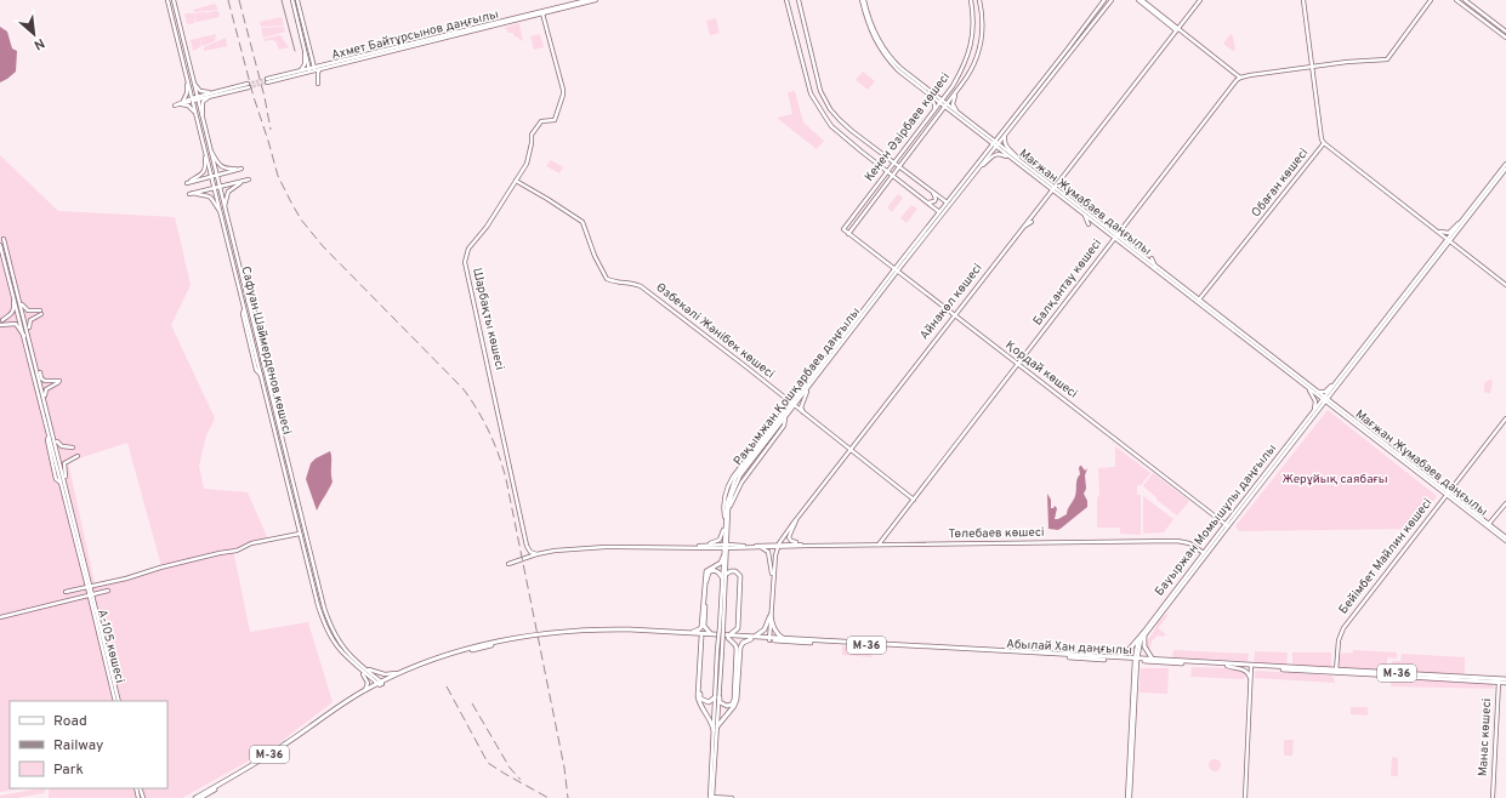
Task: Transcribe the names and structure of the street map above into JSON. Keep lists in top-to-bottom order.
{
  "streets": {
    "main road": ["M-36", "Абылай Хан даңғылы"],
    "street": [
      "Ахмет Байтұрсынов даңғылы",
      "Кенен Әзірбаев көшесі",
      "Обаған көшесі",
      "Мағжан Жұмабаев даңғылы",
      "Балқантау көшесі",
      "Айнакөл көшесі",
      "Шарбақты көшесі",
      "Өзбекәлі Жәнібек көшесі",
      "Сафуан Шаймерденов көшесі",
      "Қордай көшесі",
      "Рақымжан Қошқарбаев даңғылы",
      "Бауыржан Момышұлы даңғылы",
      "Төлебаев көшесі",
      "Бейімбет Майлин көшесі",
      "А-105 көшесі",
      "Манас көшесі"
    ]
  },
  "crossings": [
    ["Ахмет Байтұрсынов даңғылы", "Шарбақты көшесі"],
    ["Кенен Әзірбаев көшесі", "Мағжан Жұмабаев даңғылы"],
    ["Кенен Әзірбаев көшесі", "Қордай көшесі"],
    ["Обаған көшесі", "Мағжан Жұмабаев даңғылы"],
    ["Мағжан Жұмабаев даңғылы", "Балқантау көшесі"],
    ["Мағжан Жұмабаев даңғылы", "Айнакөл көшесі"],
    ["Мағжан Жұмабаев даңғылы", "Рақымжан Қошқарбаев даңғылы"],
    ["Мағжан Жұмабаев даңғылы", "Бауыржан Момышұлы даңғылы"],
    ["Мағжан Жұмабаев даңғылы", "Бейімбет Майлин көшесі"],
    ["Балқантау көшесі", "Өзбекәлі Жәнібек көшесі"],
    ["Балқантау көшесі", "Қордай көшесі"],
    ["Балқантау көшесі", "Төлебаев көшесі"],
    ["Айнакөл көшесі", "Өзбекәлі Жәнібек көшесі"],
    ["Айнакөл көшесі", "Қордай көшесі"],
    ["Айнакөл көшесі", "Төлебаев көшесі"],
    ["Айнакөл көшесі", "Абылай Хан даңғылы"],
    ["Шарбақты көшесі", "Өзбекәлі Жәнібек көшесі"],
    ["Шарбақты көшесі", "Төлебаев көшесі"],
    ["Өзбекәлі Жәнібек көшесі", "Рақымжан Қошқарбаев даңғылы"],
    ["Сафуан Шаймерденов көшесі", "M-36"],
    ["Қордай көшесі", "Рақымжан Қошқарбаев даңғылы"],
    ["Қордай көшесі", "Бауыржан Момышұлы даңғылы"],
    ["Рақымжан Қошқарбаев даңғылы", "Төлебаев көшесі"],
    ["Бауыржан Момышұлы даңғылы", "Төлебаев көшесі"],
    ["Бауыржан Момышұлы даңғылы", "Абылай Хан даңғылы"],
    ["Бейімбет Майлин көшесі", "Абылай Хан даңғылы"],
    ["M-36", "Абылай Хан даңғылы"],
    ["Абылай Хан даңғылы", "Манас көшесі"]
  ],
  "parks": ["Жерұйық саябағы"],
  "legend": ["Road", "Railway", "Park"],
  "north": "bottom right"
}
